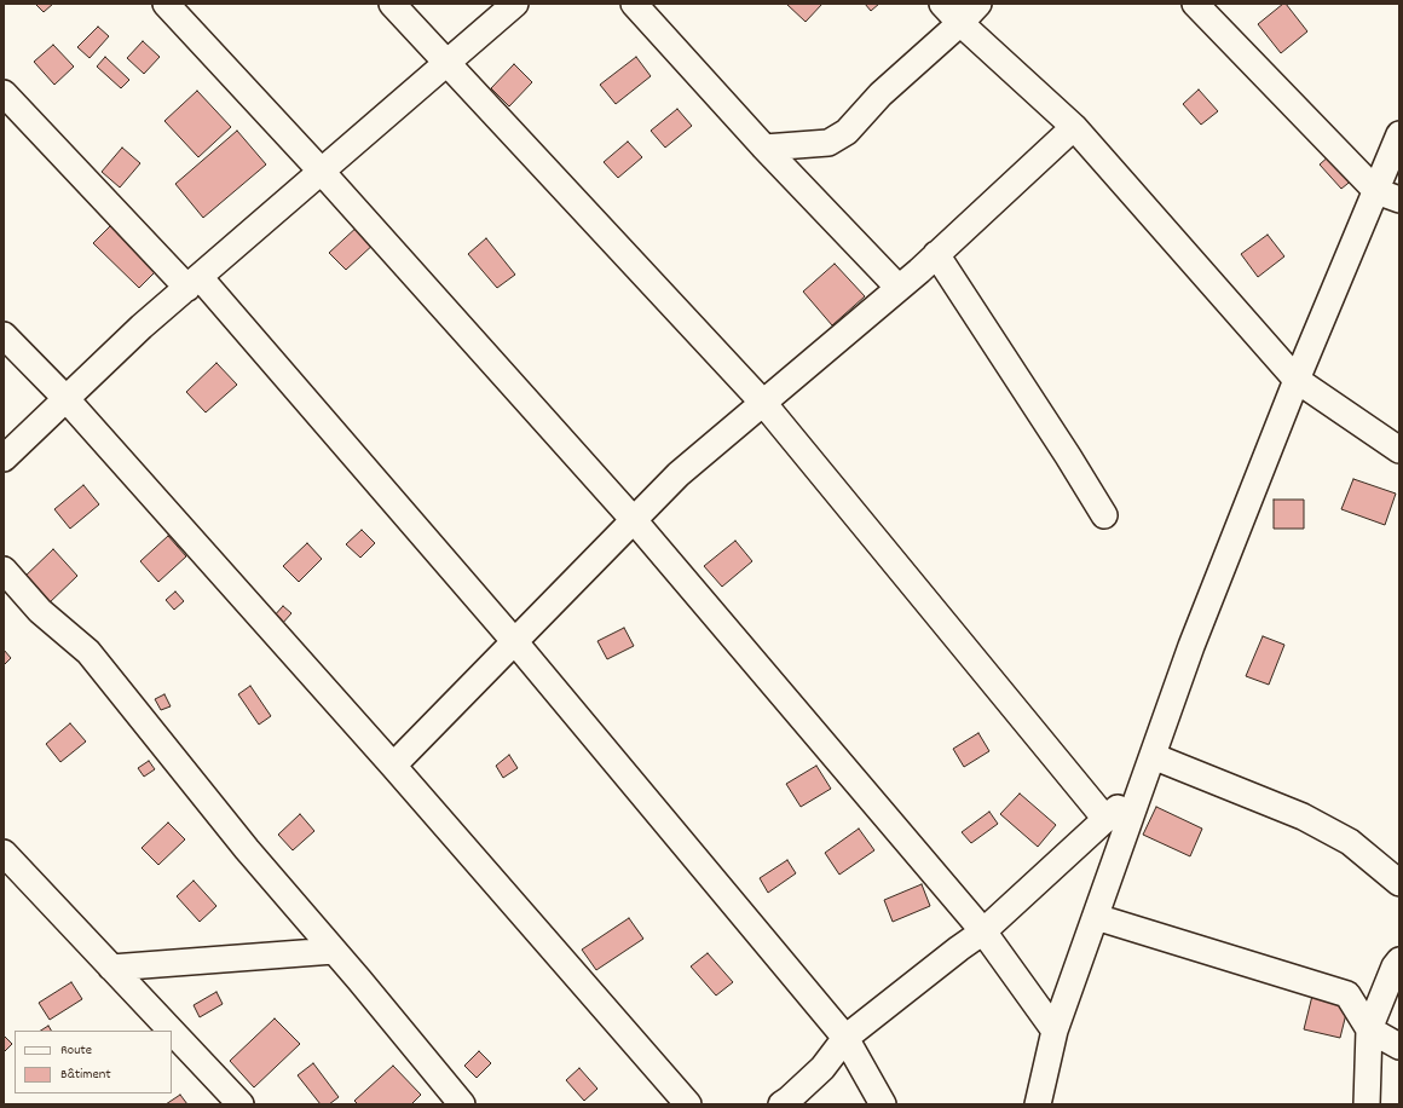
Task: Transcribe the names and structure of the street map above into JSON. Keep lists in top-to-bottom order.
{
  "legend": ["Route", "Bâtiment"]
}
